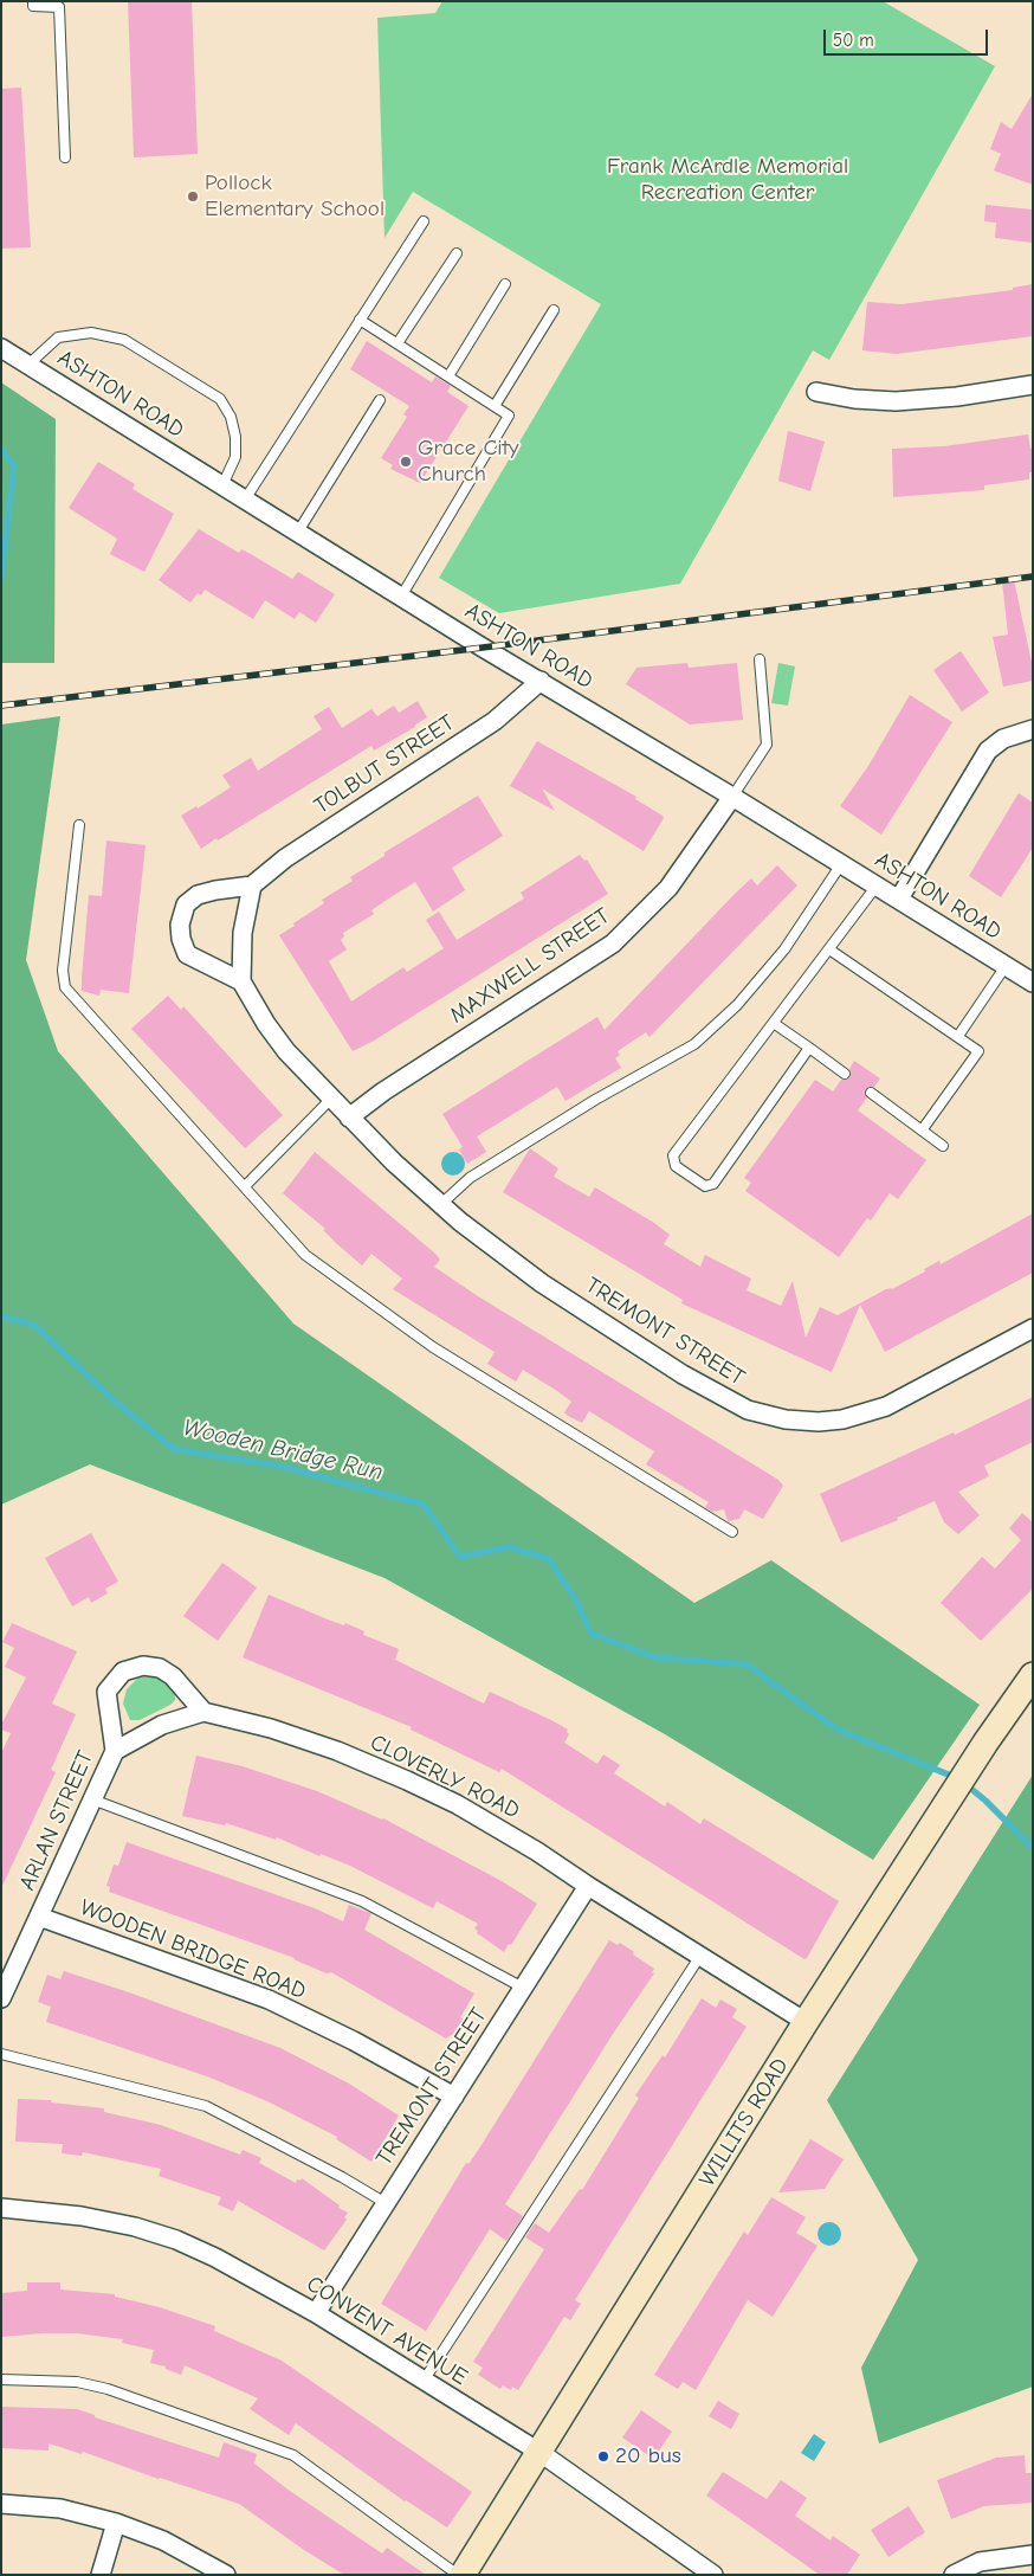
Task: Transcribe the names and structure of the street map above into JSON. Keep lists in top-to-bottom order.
{
  "streets": {
    "street": [
      "ASHTON ROAD",
      "TOLBUT STREET",
      "MAXWELL STREET",
      "TREMONT STREET",
      "CLOVERLY ROAD",
      "ARLAN STREET",
      "WOODEN BRIDGE ROAD",
      "WILLITS ROAD",
      "CONVENT AVENUE"
    ]
  },
  "crossings": [
    ["ASHTON ROAD", "TOLBUT STREET"],
    ["ASHTON ROAD", "MAXWELL STREET"],
    ["MAXWELL STREET", "TREMONT STREET"],
    ["TREMONT STREET", "CLOVERLY ROAD"],
    ["TREMONT STREET", "WOODEN BRIDGE ROAD"],
    ["TREMONT STREET", "CONVENT AVENUE"],
    ["CLOVERLY ROAD", "ARLAN STREET"],
    ["CLOVERLY ROAD", "WILLITS ROAD"],
    ["ARLAN STREET", "WOODEN BRIDGE ROAD"],
    ["WILLITS ROAD", "CONVENT AVENUE"]
  ],
  "water": ["Wooden Bridge Run"],
  "parks": ["Frank McArdle Memorial Recreation Center"],
  "places": ["Pollock Elementary School", "Grace City Church", "20 bus"],
  "scale_bar": "50 m"
}
